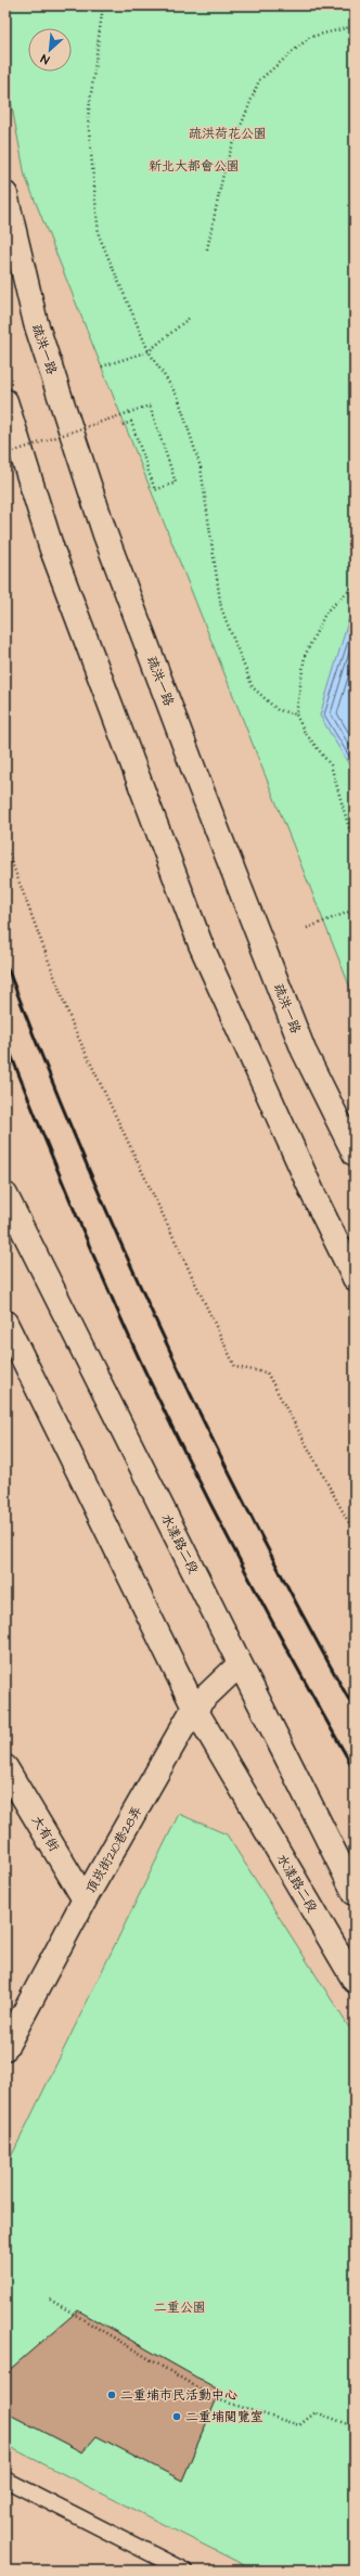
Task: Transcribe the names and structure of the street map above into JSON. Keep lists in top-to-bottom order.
{
  "streets": {
    "street": [
      "疏洪一路",
      "水漾路二段",
      "大有街",
      "頂崁街210巷28弄"
    ]
  },
  "crossings": [
    ["水漾路二段", "頂崁街210巷28弄"],
    ["大有街", "頂崁街210巷28弄"]
  ],
  "parks": ["疏洪荷花公園", "新北大都會公園", "二重公園"],
  "places": ["二重埔市民活動中心", "二重埔閱覽室"],
  "north": "bottom left"
}
